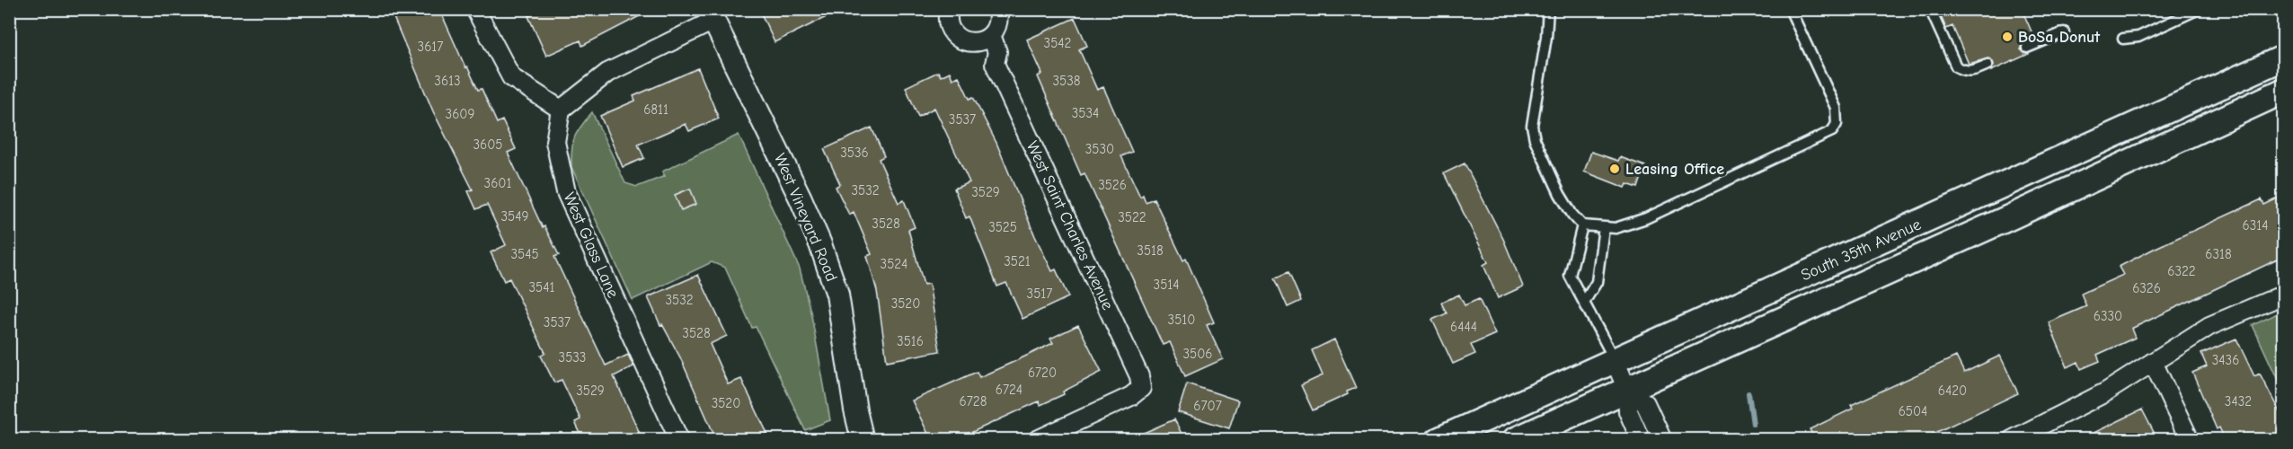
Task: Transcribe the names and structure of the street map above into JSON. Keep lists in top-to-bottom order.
{
  "streets": {
    "main road": ["South 35th Avenue"],
    "street": ["West Vineyard Road", "West Saint Charles Avenue", "West Glass Lane"]
  },
  "places": ["BoSa Donut", "Leasing Office"],
  "house_numbers": [
    "3542",
    "3617",
    "3613",
    "3538",
    "6811",
    "3534",
    "3609",
    "3537",
    "3605",
    "3530",
    "3536",
    "3601",
    "3526",
    "3532",
    "3529",
    "3549",
    "3522",
    "3528",
    "6314",
    "3525",
    "3518",
    "3545",
    "6318",
    "3521",
    "3524",
    "6322",
    "3514",
    "3541",
    "6326",
    "3517",
    "3532",
    "3520",
    "6330",
    "3510",
    "3537",
    "6444",
    "3528",
    "3516",
    "3506",
    "3533",
    "3436",
    "6720",
    "6724",
    "3529",
    "6420",
    "6728",
    "3432",
    "3520",
    "6707",
    "6504"
  ]
}
